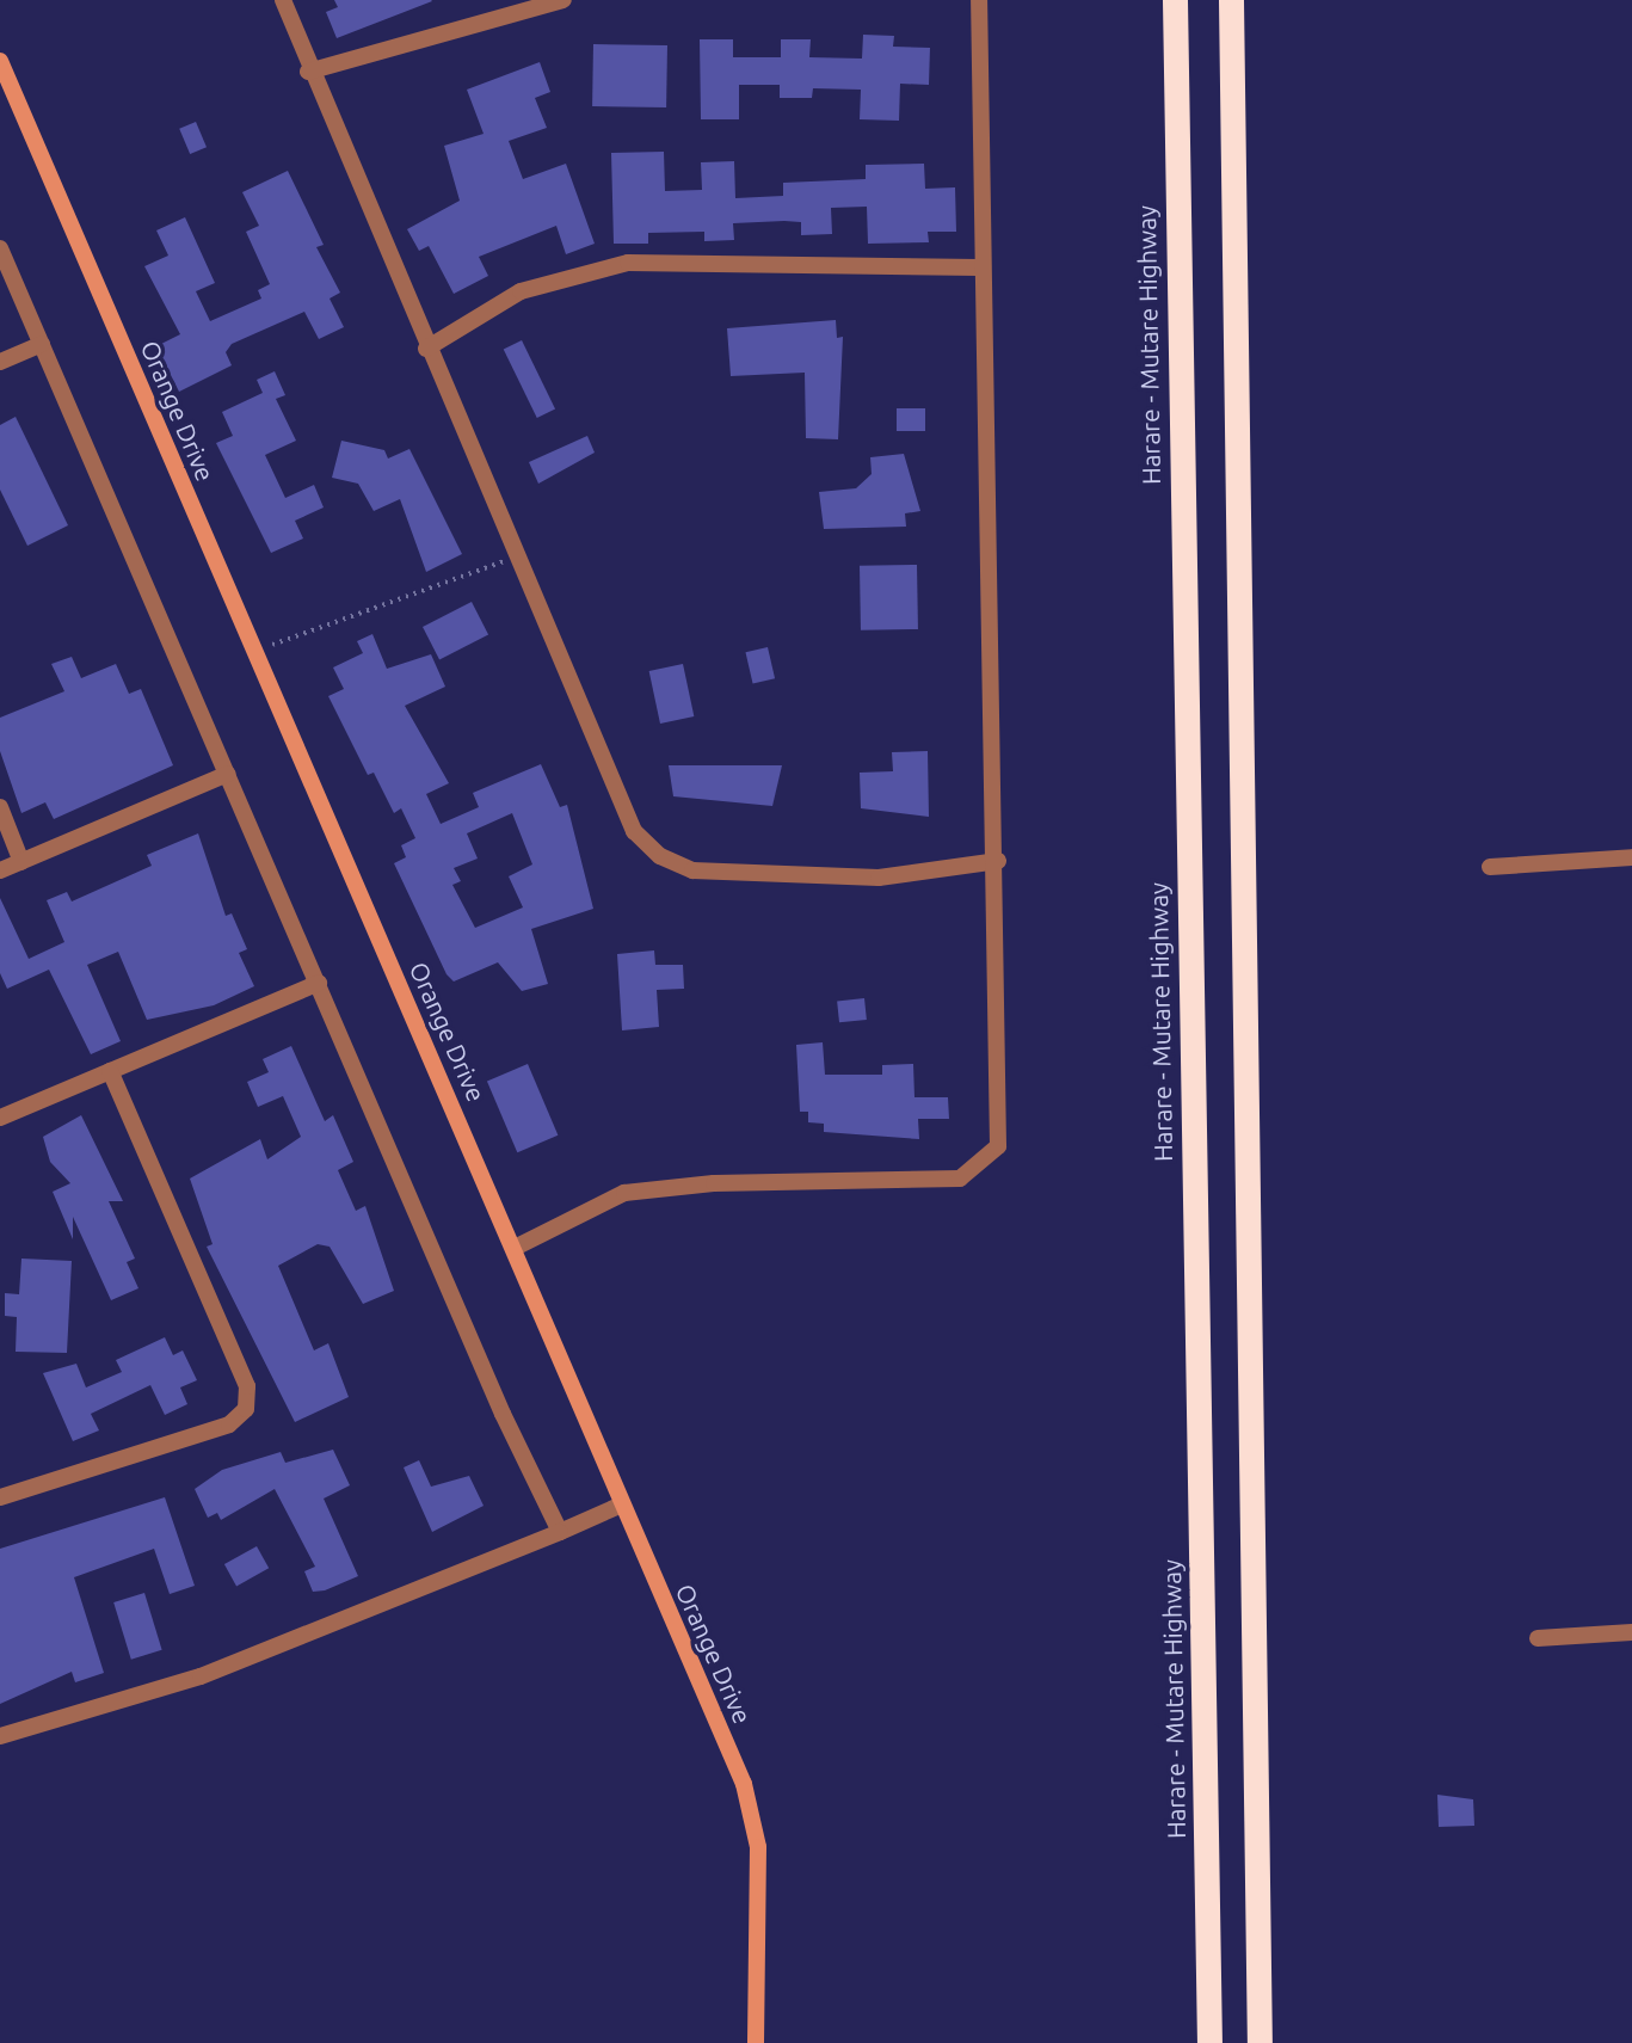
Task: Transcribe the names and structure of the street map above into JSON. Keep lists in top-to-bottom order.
{
  "streets": {
    "highway": ["Harare - Mutare Highway"],
    "street": ["Orange Drive"]
  }
}
